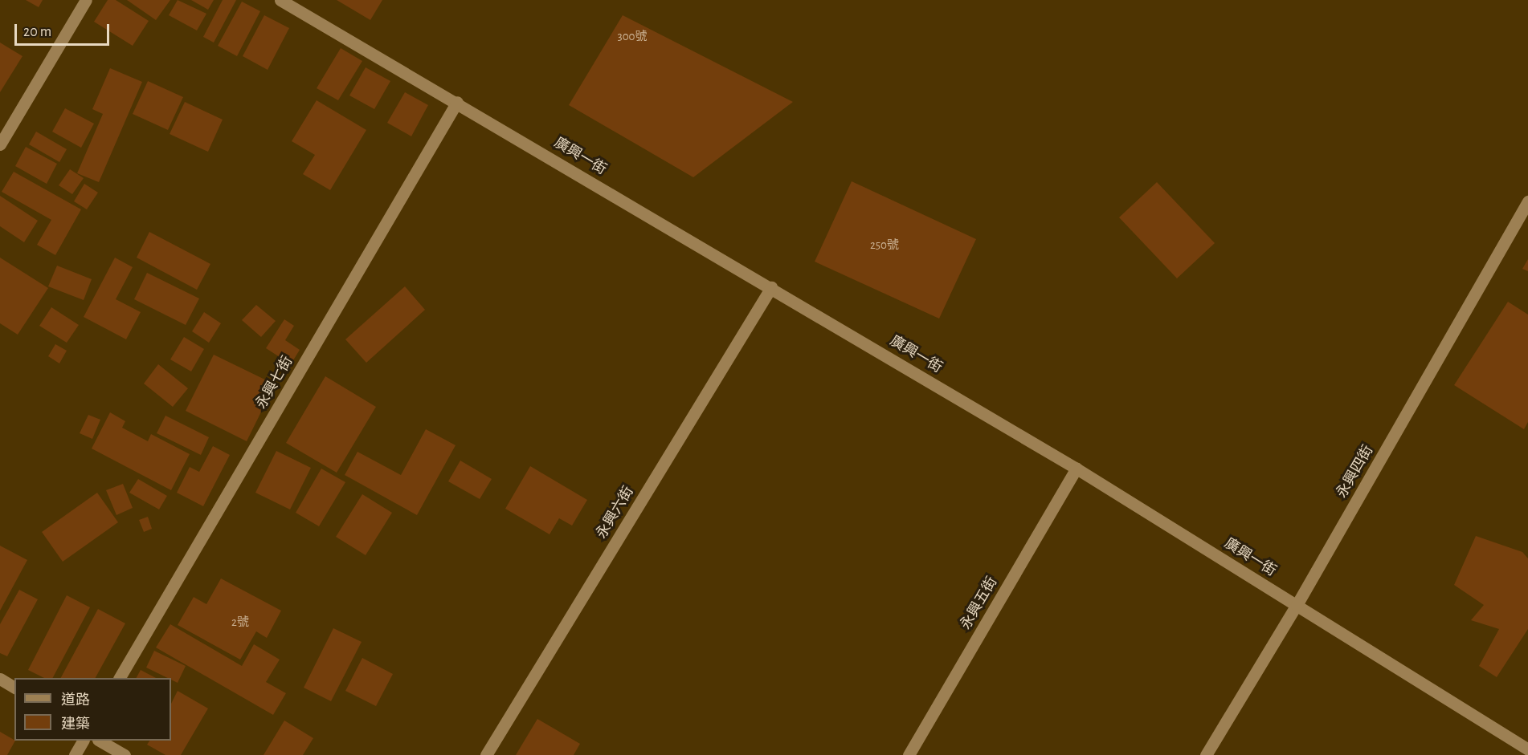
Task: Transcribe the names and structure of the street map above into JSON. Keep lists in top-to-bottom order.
{
  "streets": {
    "street": [
      "廣興一街",
      "永興七街",
      "永興四街",
      "永興六街",
      "永興五街"
    ]
  },
  "crossings": [
    ["廣興一街", "永興七街"],
    ["廣興一街", "永興四街"],
    ["廣興一街", "永興六街"],
    ["廣興一街", "永興五街"]
  ],
  "house_numbers": ["300號", "250號", "2號"],
  "legend": ["道路", "建築"],
  "scale_bar": "20 m"
}
